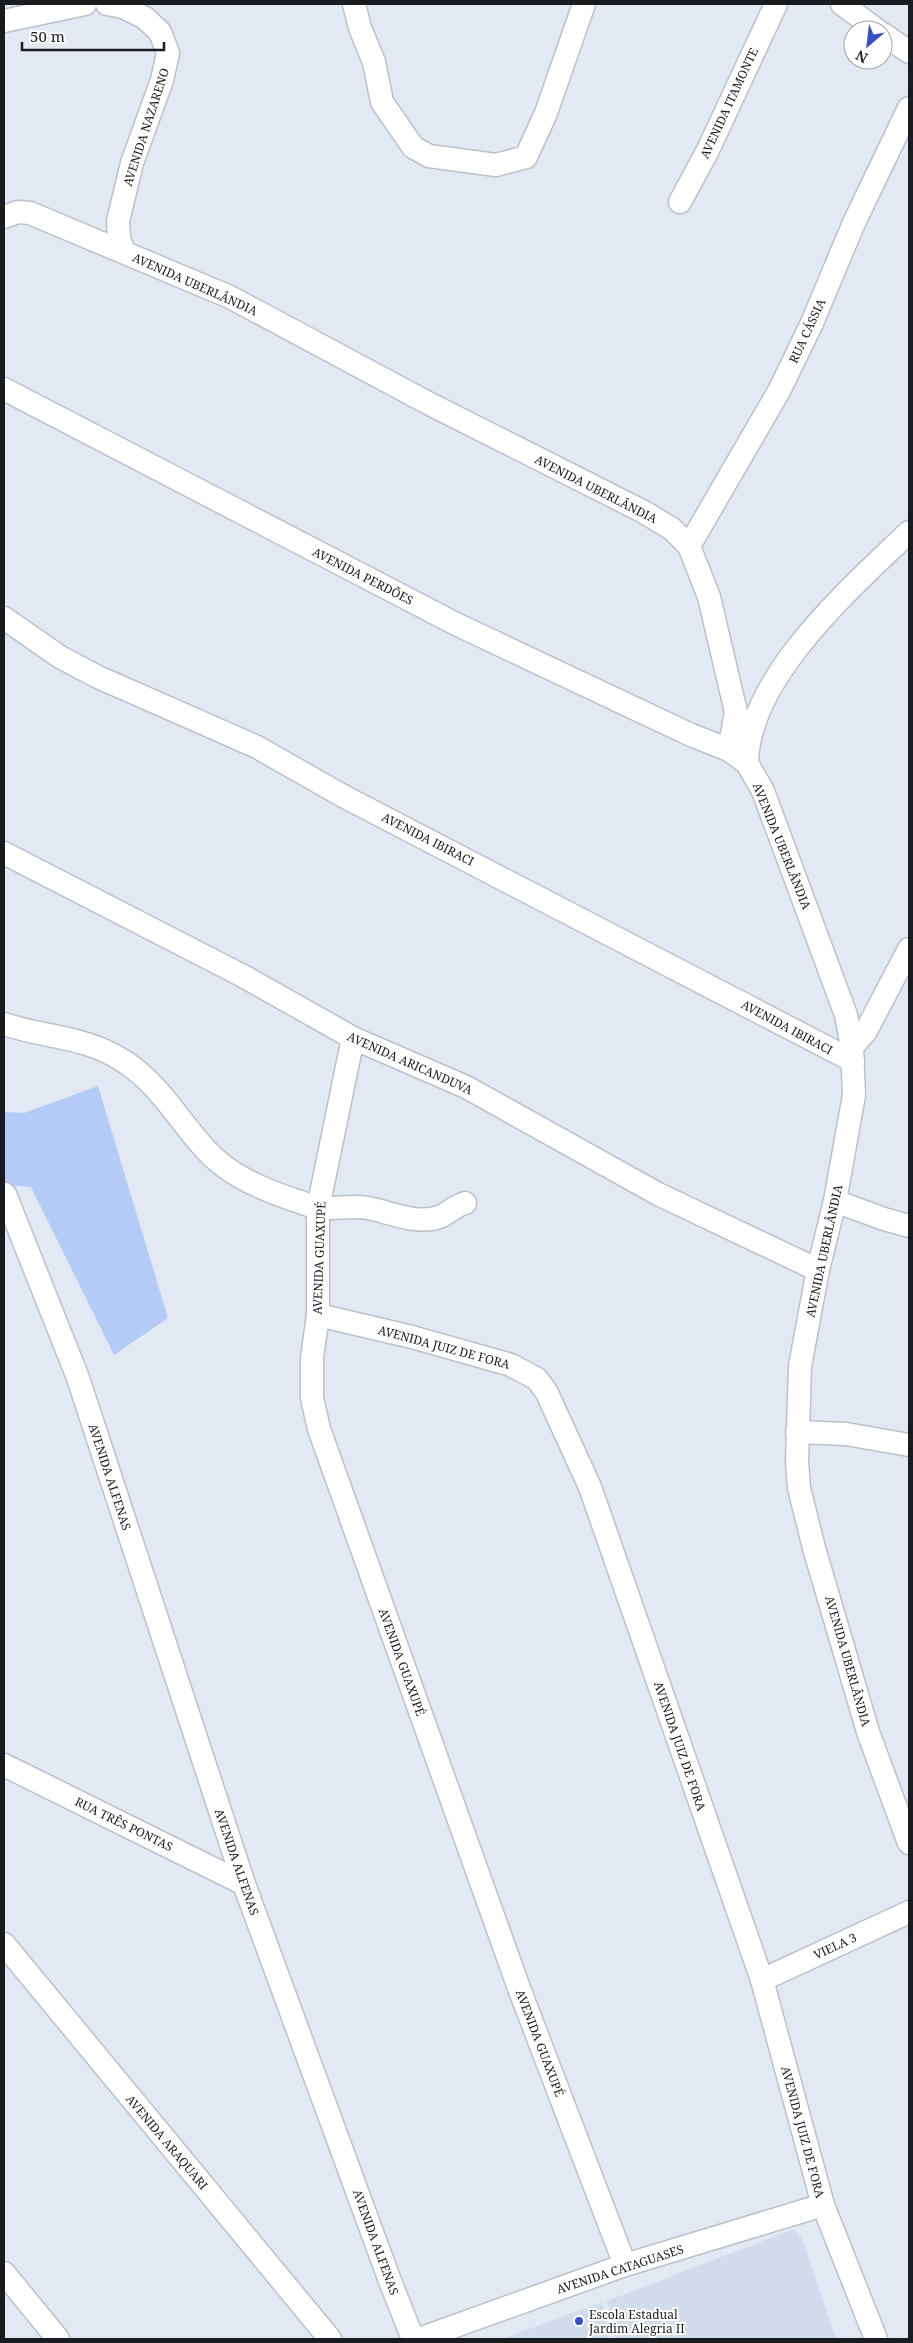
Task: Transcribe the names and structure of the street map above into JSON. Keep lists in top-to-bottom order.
{
  "streets": {
    "street": [
      "AVENIDA ITAMONTE",
      "AVENIDA NAZARENO",
      "AVENIDA UBERLÂNDIA",
      "RUA CÁSSIA",
      "AVENIDA PERDÕES",
      "AVENIDA IBIRACI",
      "AVENIDA ARICANDUVA",
      "AVENIDA GUAXUPÉ",
      "AVENIDA JUIZ DE FORA",
      "AVENIDA ALFENAS",
      "RUA TRÊS PONTAS",
      "VIELA 3",
      "AVENIDA ARAQUARI",
      "AVENIDA CATAGUASES"
    ]
  },
  "crossings": [
    ["AVENIDA NAZARENO", "AVENIDA UBERLÂNDIA"],
    ["AVENIDA UBERLÂNDIA", "RUA CÁSSIA"],
    ["AVENIDA UBERLÂNDIA", "AVENIDA PERDÕES"],
    ["AVENIDA UBERLÂNDIA", "AVENIDA IBIRACI"],
    ["AVENIDA UBERLÂNDIA", "AVENIDA ARICANDUVA"],
    ["AVENIDA ARICANDUVA", "AVENIDA GUAXUPÉ"],
    ["AVENIDA GUAXUPÉ", "AVENIDA JUIZ DE FORA"],
    ["AVENIDA GUAXUPÉ", "AVENIDA CATAGUASES"],
    ["AVENIDA JUIZ DE FORA", "VIELA 3"],
    ["AVENIDA JUIZ DE FORA", "AVENIDA CATAGUASES"],
    ["AVENIDA ALFENAS", "RUA TRÊS PONTAS"]
  ],
  "places": ["Escola Estadual Jardim Alegria II"],
  "scale_bar": "50 m",
  "north": "bottom left"
}
